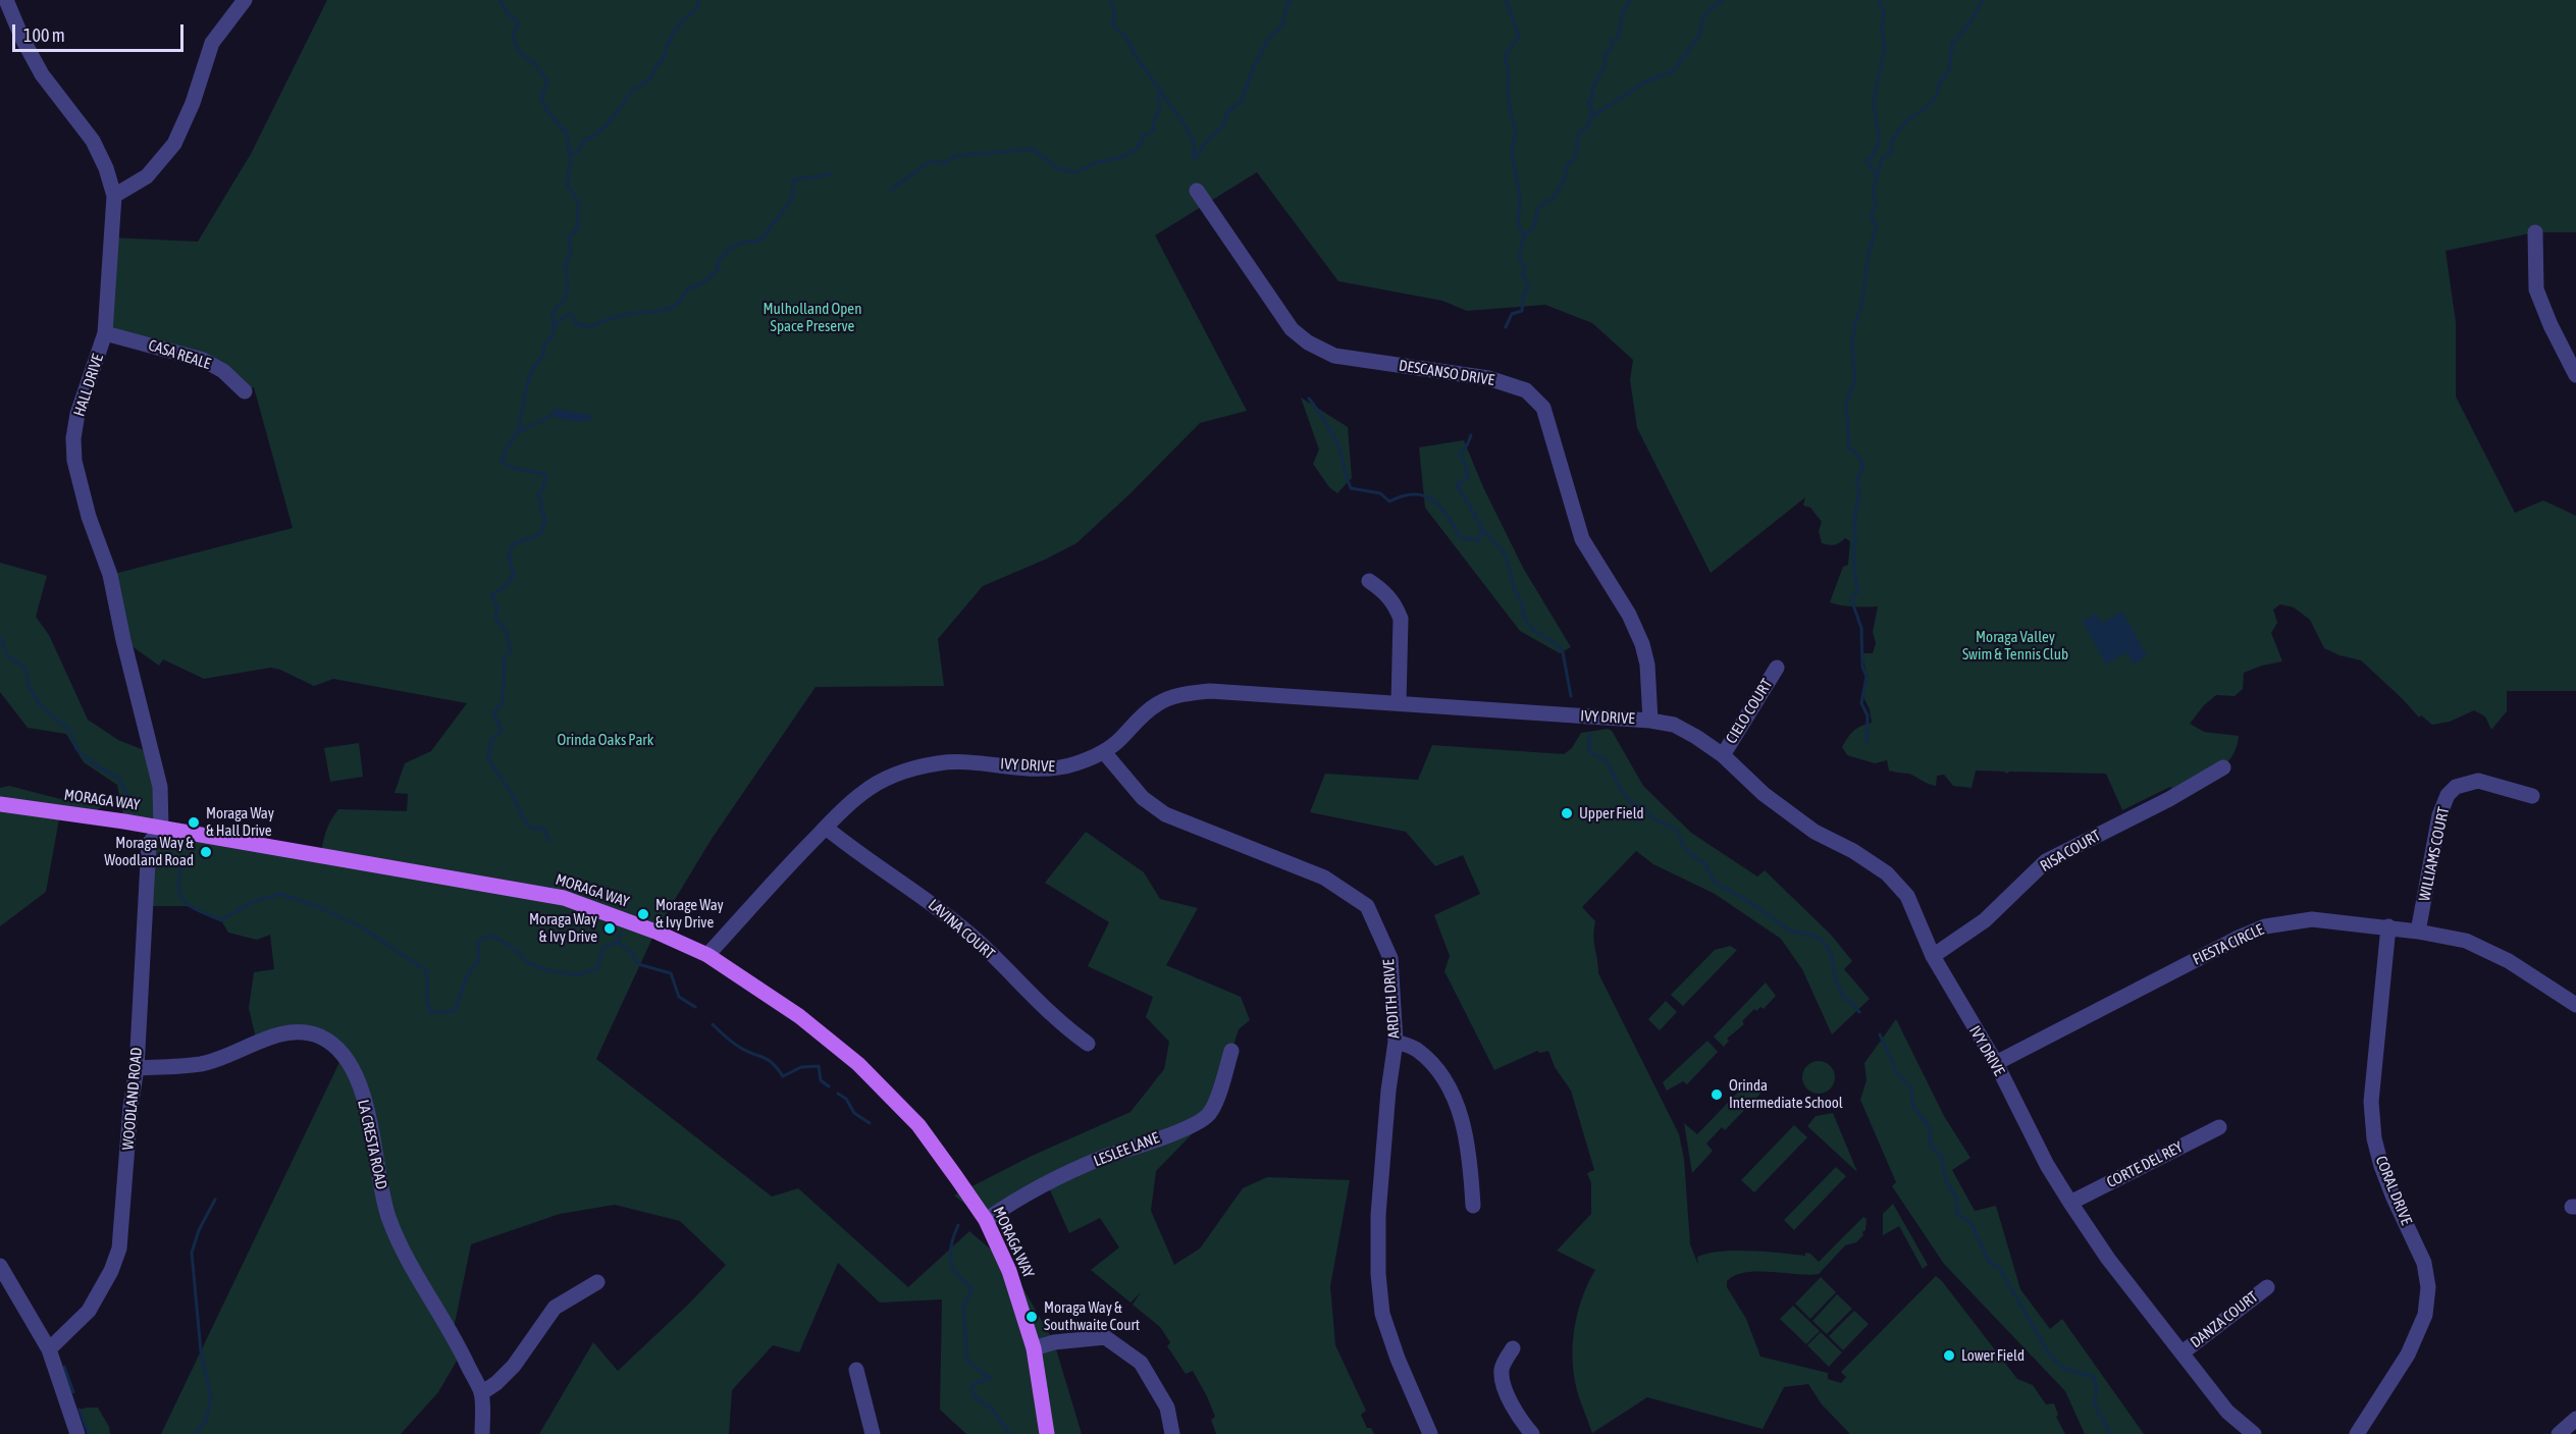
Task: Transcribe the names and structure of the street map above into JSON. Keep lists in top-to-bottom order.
{
  "streets": {
    "main road": ["MORAGA WAY"],
    "street": [
      "CASA REALE",
      "DESCANSO DRIVE",
      "HALL DRIVE",
      "CIELO COURT",
      "IVY DRIVE",
      "RISA COURT",
      "WILLIAMS COURT",
      "LAVINA COURT",
      "FIESTA CIRCLE",
      "ARDITH DRIVE",
      "WOODLAND ROAD",
      "LA CRESTA ROAD",
      "LESLEE LANE",
      "CORTE DEL REY",
      "CORAL DRIVE",
      "DANZA COURT"
    ]
  },
  "crossings": [
    ["CASA REALE", "HALL DRIVE"],
    ["DESCANSO DRIVE", "IVY DRIVE"],
    ["HALL DRIVE", "MORAGA WAY"],
    ["HALL DRIVE", "WOODLAND ROAD"],
    ["CIELO COURT", "IVY DRIVE"],
    ["IVY DRIVE", "MORAGA WAY"],
    ["IVY DRIVE", "RISA COURT"],
    ["IVY DRIVE", "LAVINA COURT"],
    ["IVY DRIVE", "FIESTA CIRCLE"],
    ["IVY DRIVE", "ARDITH DRIVE"],
    ["IVY DRIVE", "CORTE DEL REY"],
    ["IVY DRIVE", "DANZA COURT"],
    ["MORAGA WAY", "WOODLAND ROAD"],
    ["MORAGA WAY", "LESLEE LANE"],
    ["WILLIAMS COURT", "FIESTA CIRCLE"],
    ["FIESTA CIRCLE", "CORAL DRIVE"],
    ["WOODLAND ROAD", "LA CRESTA ROAD"]
  ],
  "parks": ["Mulholland Open Space Preserve", "Moraga Valley Swim & Tennis Club", "Orinda Oaks Park"],
  "places": [
    "Upper Field",
    "Moraga Way & Hall Drive",
    "Moraga Way & Woodland Road",
    "Morage Way & Ivy Drive",
    "Moraga Way & Ivy Drive",
    "Orinda Intermediate School",
    "Moraga Way & Southwaite Court",
    "Lower Field"
  ],
  "scale_bar": "100 m"
}
